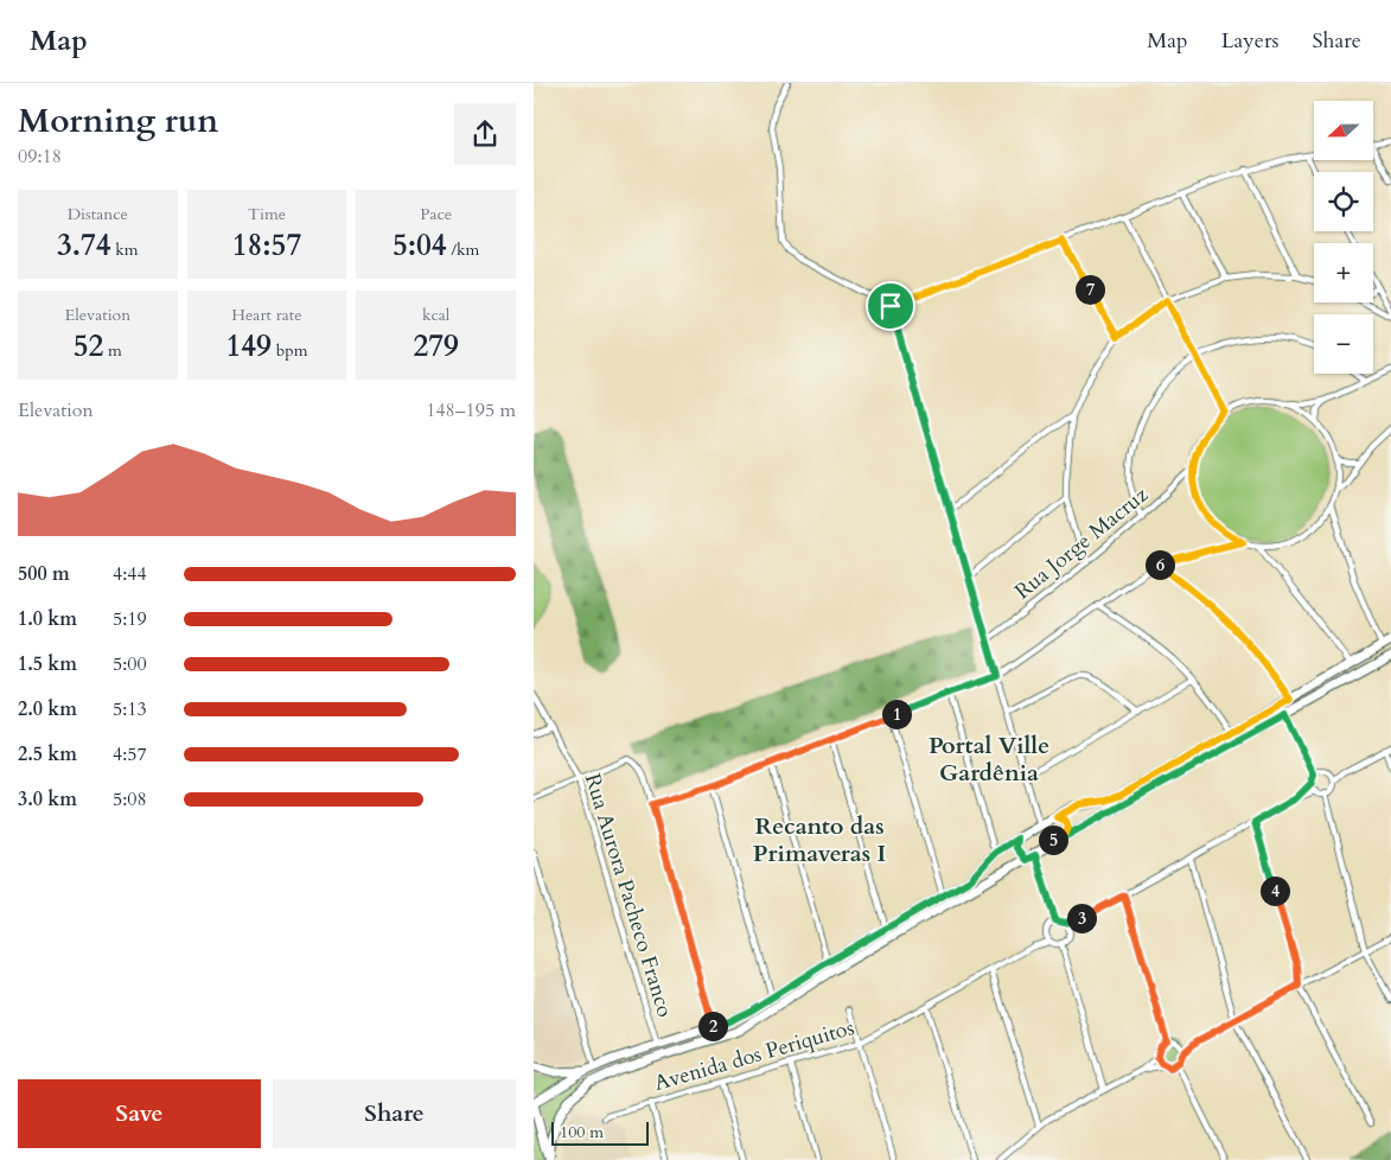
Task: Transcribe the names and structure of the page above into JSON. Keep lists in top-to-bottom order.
{
  "streets": {
    "street": ["Rua Jorge Macruz", "Rua Aurora Pacheco Franco", "Avenida dos Periquitos"]
  },
  "districts": ["Portal Ville Gardênia", "Recanto das Primaveras I"],
  "scale_bar": "100 m",
  "north": "left",
  "page": {
    "header": "Map",
    "nav": ["Map", "Layers", "Share"],
    "heading": ["Morning run", "09:18"],
    "map_buttons": ["+", "−"],
    "stats": [
      ["Distance", "3.74 km"],
      ["Time", "18:57"],
      ["Pace", "5:04 /km"],
      ["Elevation", "52 m"],
      ["Heart rate", "149 bpm"],
      ["kcal", "279"]
    ],
    "pins": [
      "7",
      "6",
      "1",
      "5",
      "4",
      "3",
      "2"
    ],
    "chart": ["Elevation", "148–195 m"],
    "list": [
      {
        "name": "500 m",
        "note": "4:44"
      },
      {
        "name": "1.0 km",
        "note": "5:19"
      },
      {
        "name": "1.5 km",
        "note": "5:00"
      },
      {
        "name": "2.0 km",
        "note": "5:13"
      },
      {
        "name": "2.5 km",
        "note": "4:57"
      },
      {
        "name": "3.0 km",
        "note": "5:08"
      }
    ],
    "buttons": ["Save", "Share"],
    "scale": "100 m"
  }
}
